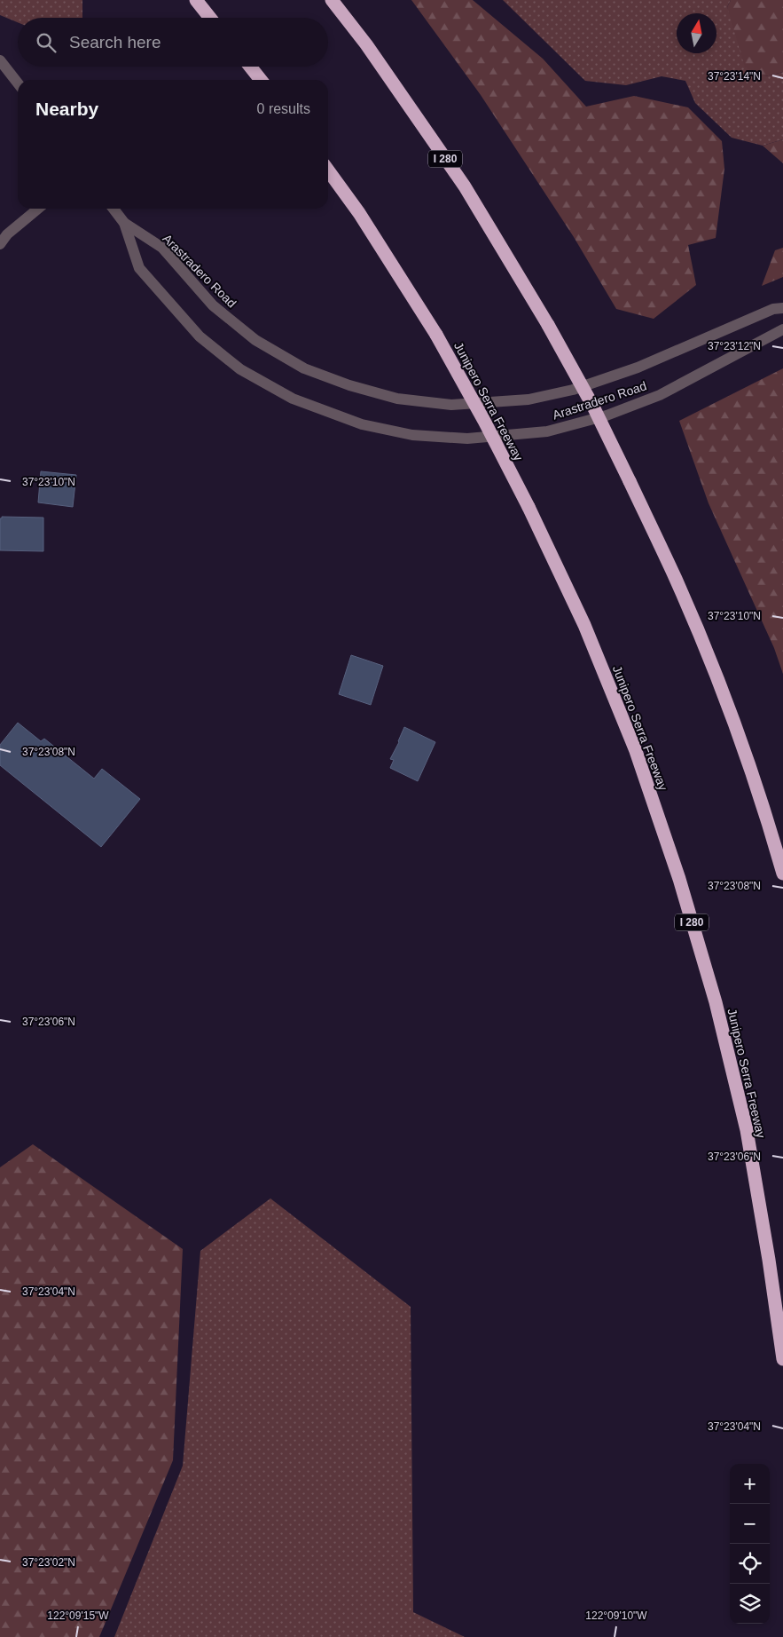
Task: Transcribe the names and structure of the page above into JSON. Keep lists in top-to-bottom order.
{
  "streets": {
    "highway": ["I 280", "Junipero Serra Freeway"],
    "street": ["Arastradero Road"]
  },
  "north": "top",
  "page": {
    "search": "Search here",
    "heading": ["Nearby", "0 results"],
    "map_buttons": ["+", "−"]
  },
  "coordinates": [
    "37°23'14\"N",
    "37°23'12\"N",
    "37°23'10\"N",
    "37°23'08\"N",
    "37°23'06\"N",
    "37°23'04\"N",
    "37°23'02\"N",
    "122°09'15\"W",
    "122°09'10\"W"
  ]
}
